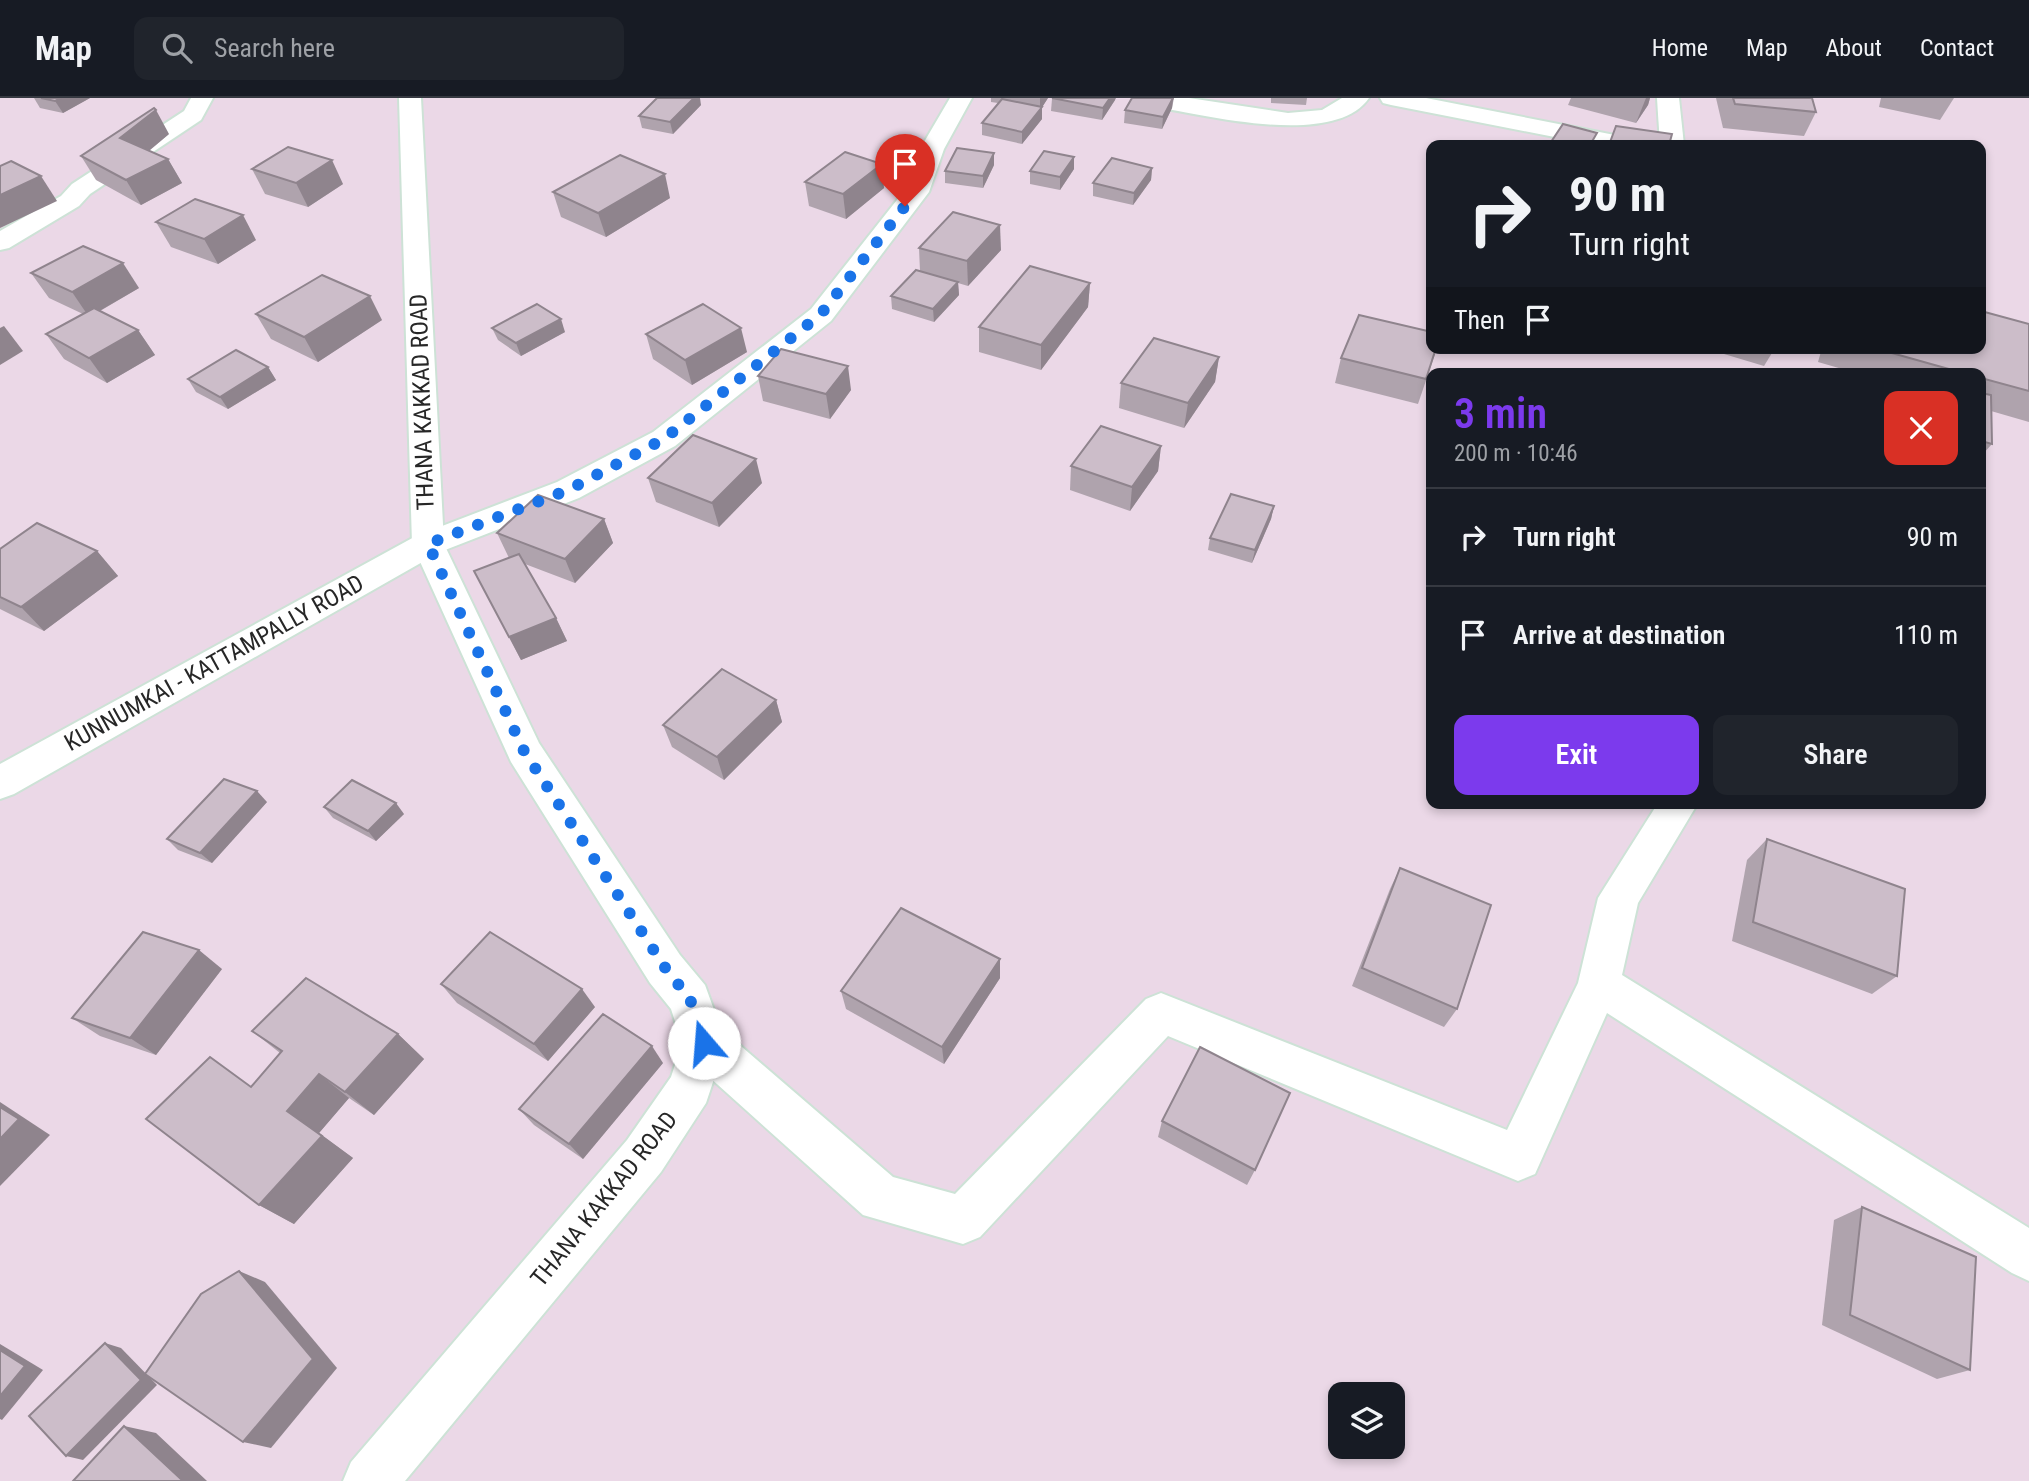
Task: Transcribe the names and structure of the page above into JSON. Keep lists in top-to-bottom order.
{
  "streets": {
    "street": ["THANA KAKKAD ROAD", "KUNNUMKAI - KATTAMPALLY ROAD"]
  },
  "crossings": [
    ["THANA KAKKAD ROAD", "KUNNUMKAI - KATTAMPALLY ROAD"]
  ],
  "page": {
    "header": "Map",
    "search": "Search here",
    "nav": [
      "Home",
      "Map",
      "About",
      "Contact"
    ],
    "turn": ["90 m", "Turn right"],
    "then": "Then",
    "heading": ["3 min", "200 m · 10:46"],
    "list": [
      {
        "name": "Turn right",
        "value": "90 m"
      },
      {
        "name": "Arrive at destination",
        "value": "110 m"
      }
    ],
    "buttons": ["Exit", "Share"]
  }
}
